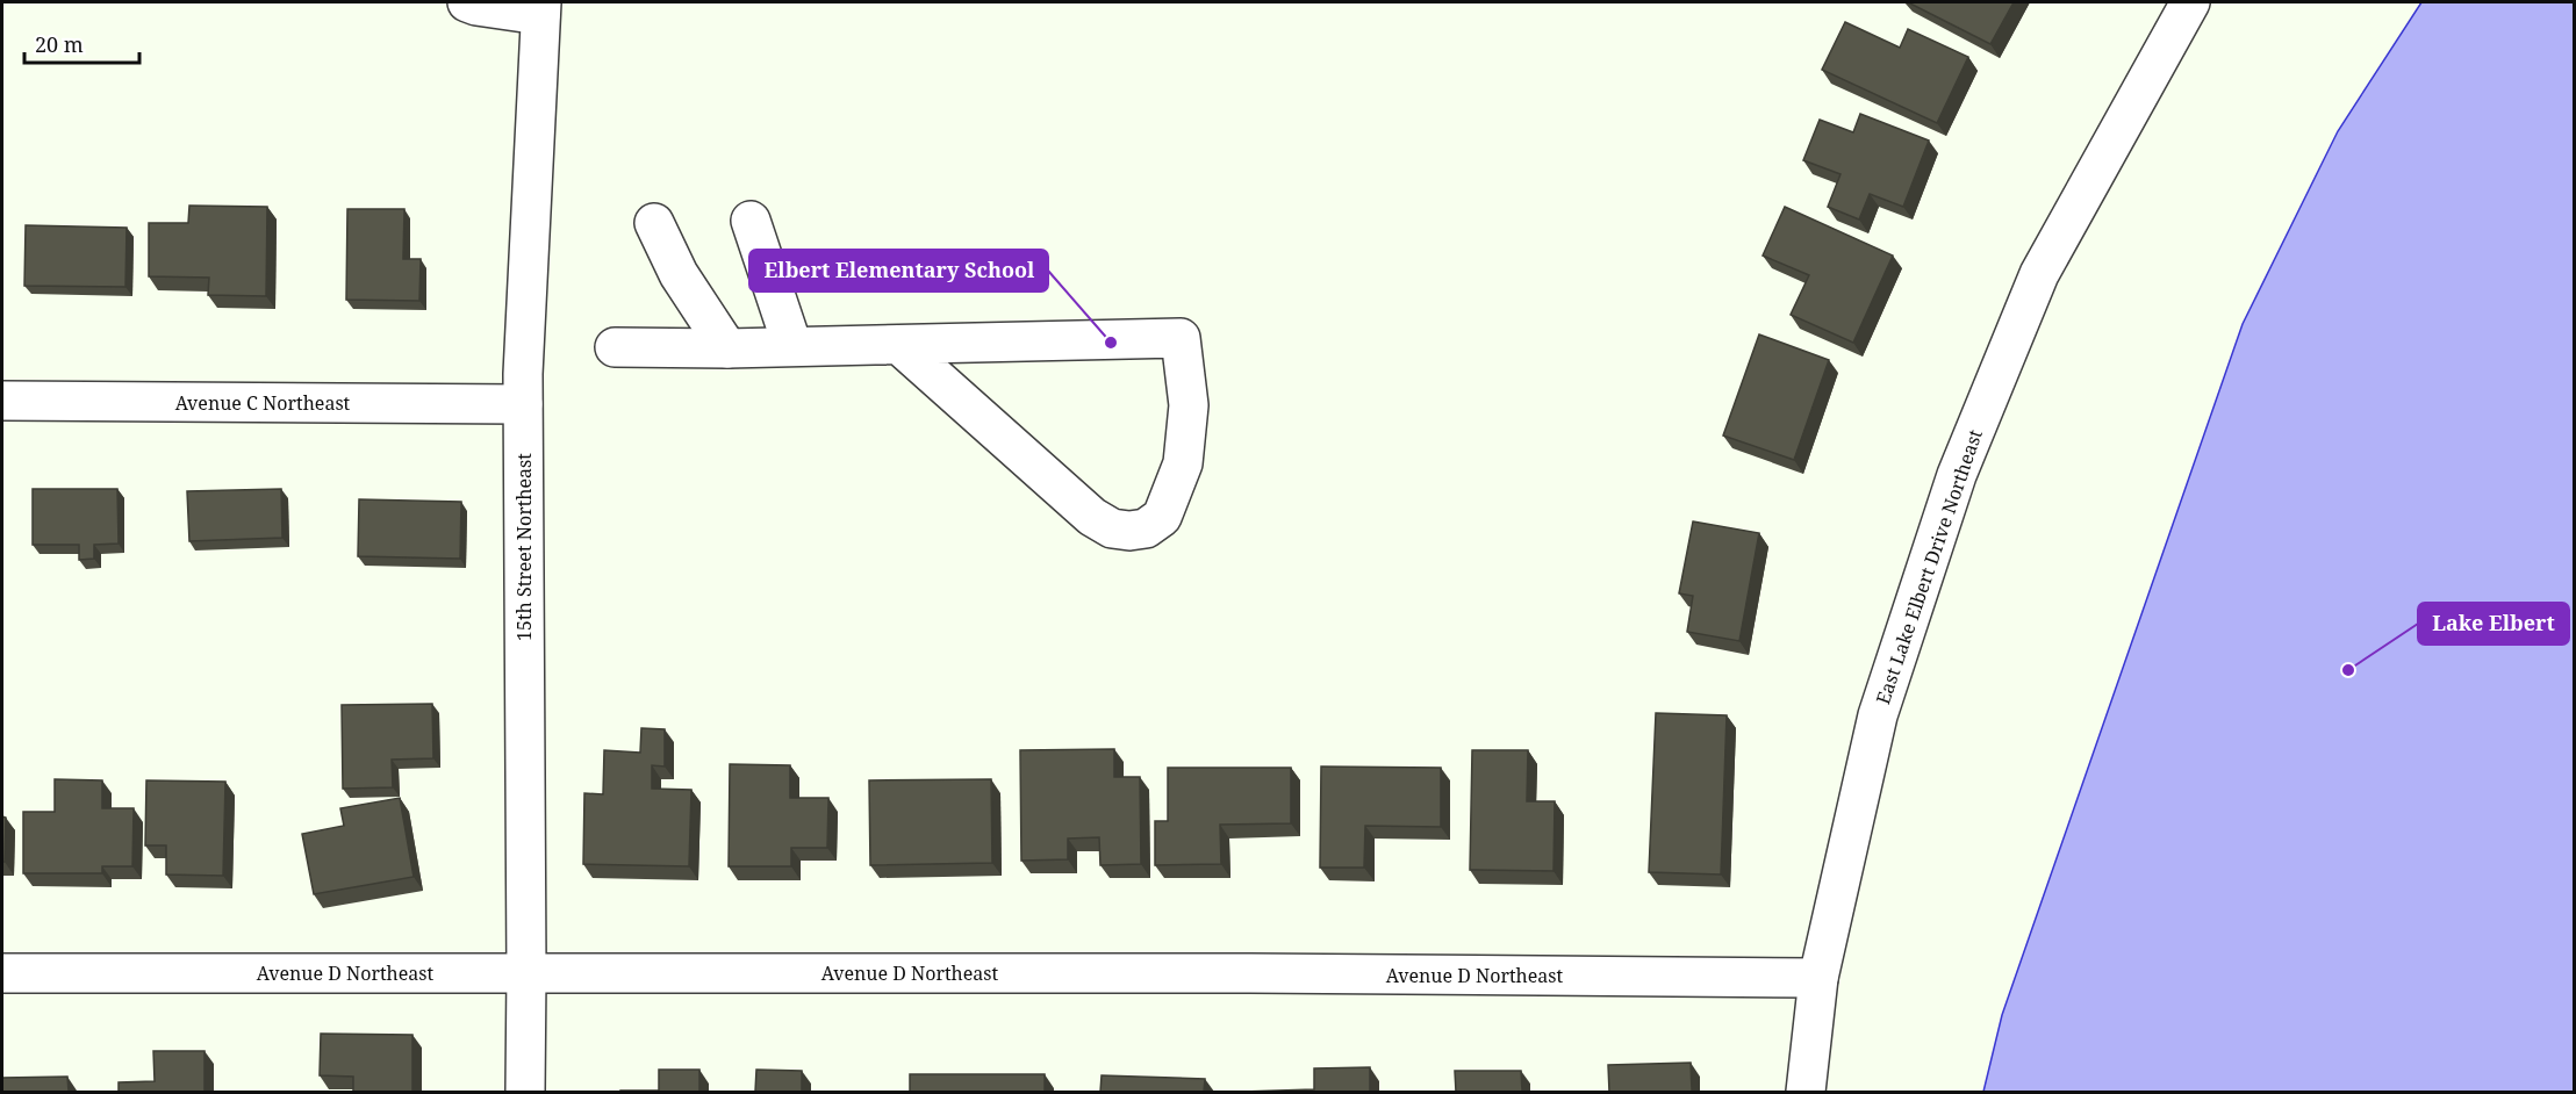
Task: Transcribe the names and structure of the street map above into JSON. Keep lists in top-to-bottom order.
{
  "streets": {
    "street": [
      "Avenue C Northeast",
      "15th Street Northeast",
      "East Lake Elbert Drive Northeast",
      "Avenue D Northeast"
    ]
  },
  "crossings": [
    ["Avenue C Northeast", "15th Street Northeast"],
    ["15th Street Northeast", "Avenue D Northeast"],
    ["East Lake Elbert Drive Northeast", "Avenue D Northeast"]
  ],
  "places": ["Elbert Elementary School", "Lake Elbert"],
  "scale_bar": "20 m"
}
